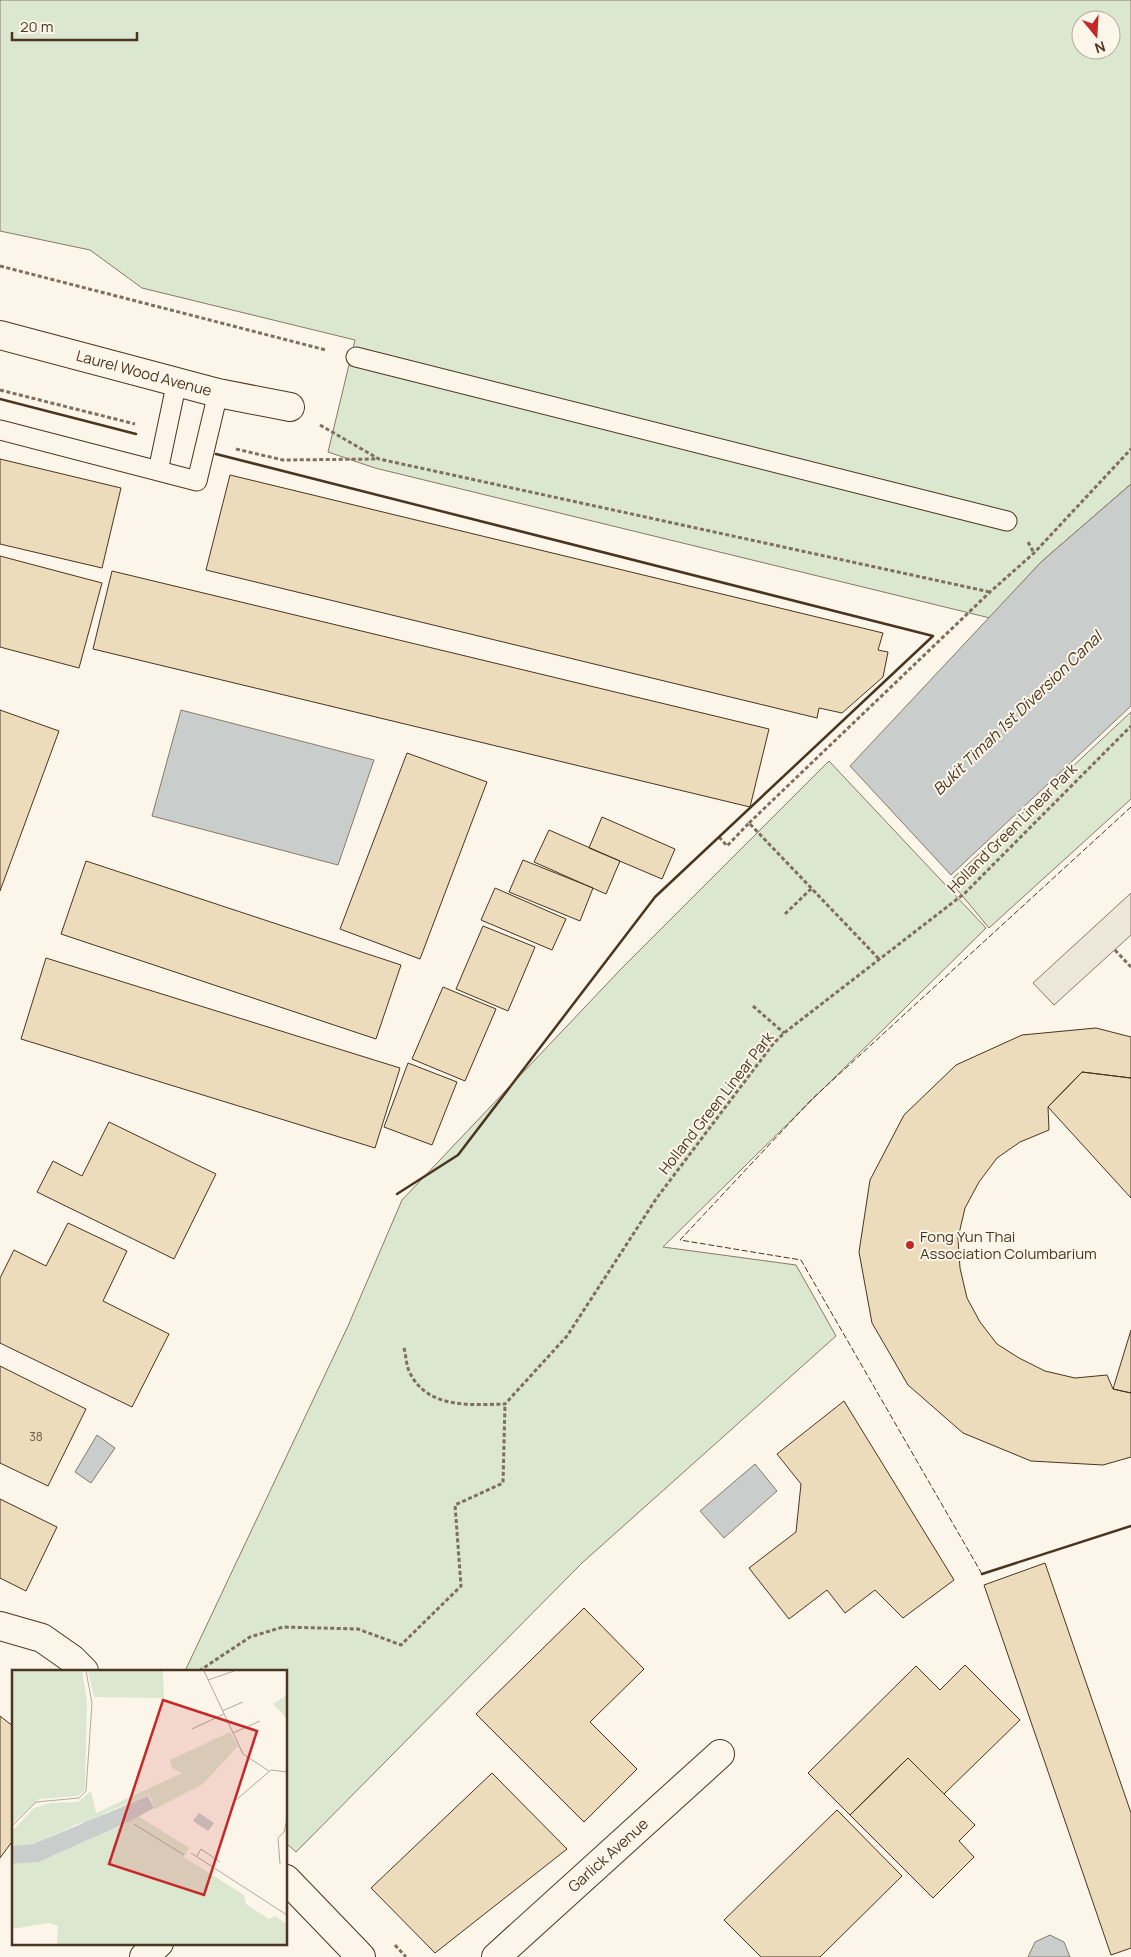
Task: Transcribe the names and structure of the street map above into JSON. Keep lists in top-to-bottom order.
{
  "streets": {
    "street": ["Laurel Wood Avenue", "Garlick Avenue"],
    "path": ["Holland Green Linear Park"]
  },
  "water": ["Bukit Timah 1st Diversion Canal"],
  "places": ["Fong Yun Thai Association Columbarium"],
  "house_numbers": ["38"],
  "scale_bar": "20 m",
  "north": "bottom"
}
